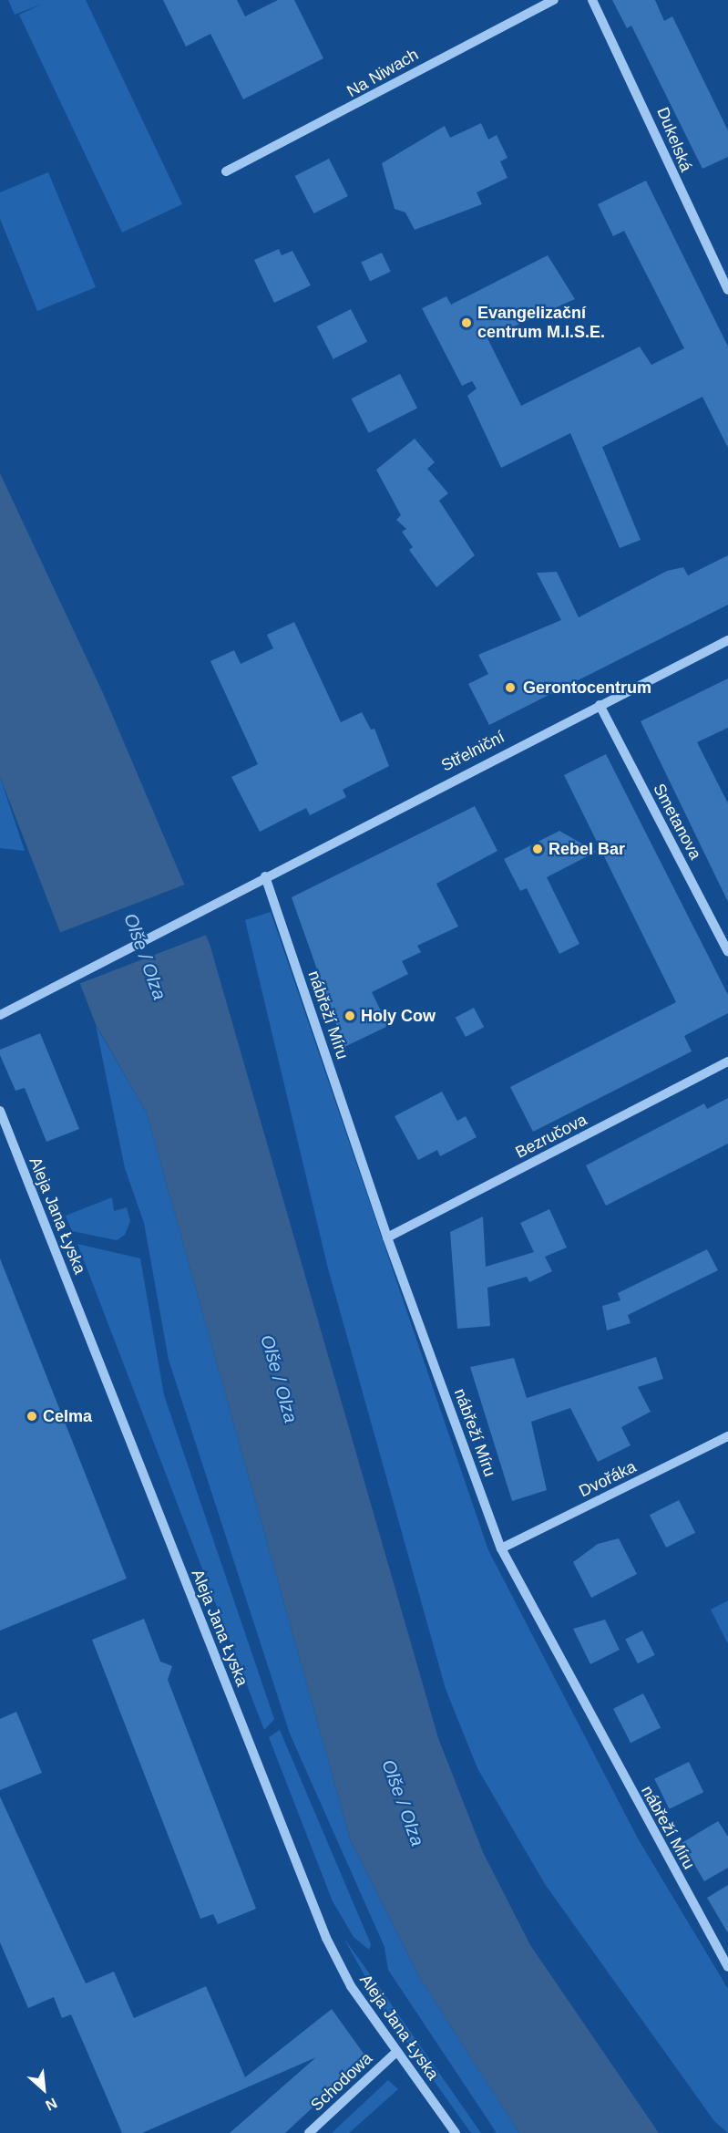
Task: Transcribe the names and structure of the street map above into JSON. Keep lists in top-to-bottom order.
{
  "streets": {
    "street": [
      "Na Niwach",
      "Dukelská",
      "Střelniční",
      "Smetanova",
      "nábřeží Míru",
      "Bezručova",
      "Aleja Jana Łyska",
      "Dvořáka",
      "Schodowa"
    ]
  },
  "crossings": [
    ["Střelniční", "Smetanova"],
    ["Střelniční", "nábřeží Míru"],
    ["nábřeží Míru", "Bezručova"],
    ["nábřeží Míru", "Dvořáka"],
    ["Aleja Jana Łyska", "Schodowa"]
  ],
  "water": ["Olše / Olza"],
  "places": [
    "Evangelizační centrum M.I.S.E.",
    "Gerontocentrum",
    "Rebel Bar",
    "Holy Cow",
    "Celma"
  ],
  "north": "bottom right"
}
